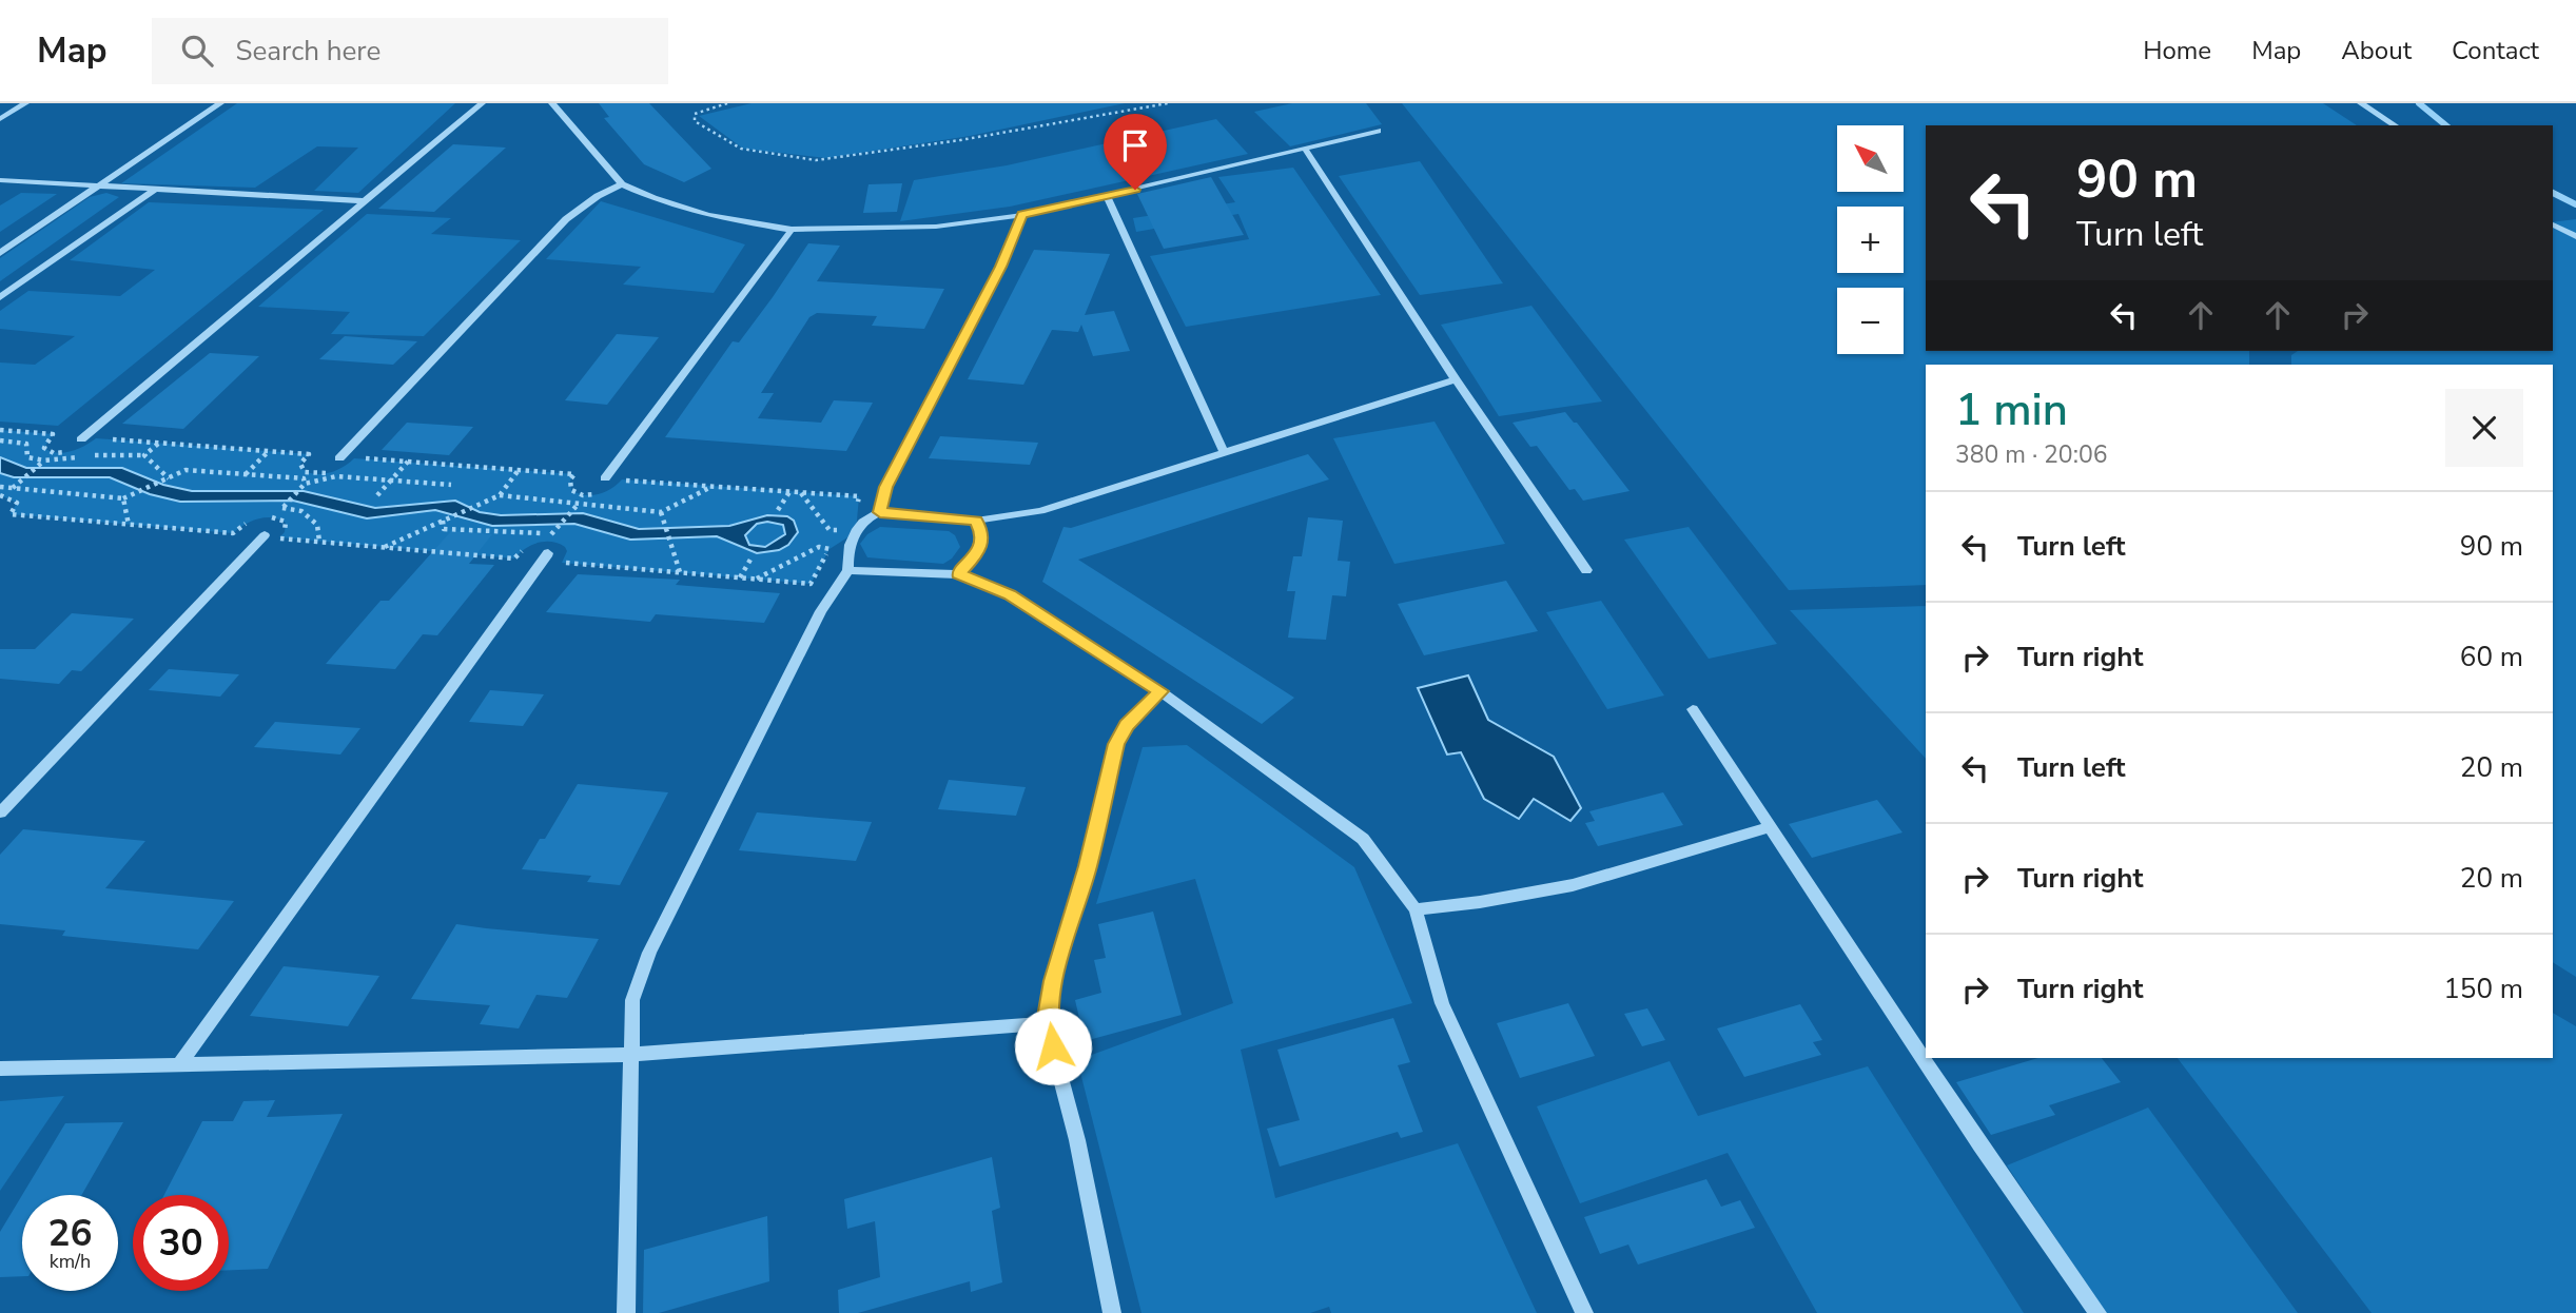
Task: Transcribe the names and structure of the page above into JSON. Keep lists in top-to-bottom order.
{
  "north": "top left",
  "page": {
    "header": "Map",
    "search": "Search here",
    "nav": [
      "Home",
      "Map",
      "About",
      "Contact"
    ],
    "map_buttons": ["+", "−"],
    "turn": ["90 m", "Turn left"],
    "heading": ["1 min", "380 m · 20:06"],
    "list": [
      {
        "name": "Turn left",
        "value": "90 m"
      },
      {
        "name": "Turn right",
        "value": "60 m"
      },
      {
        "name": "Turn left",
        "value": "20 m"
      },
      {
        "name": "Turn right",
        "value": "20 m"
      },
      {
        "name": "Turn right",
        "value": "150 m"
      }
    ],
    "speed": "26 km/h",
    "limit": "30"
  }
}
